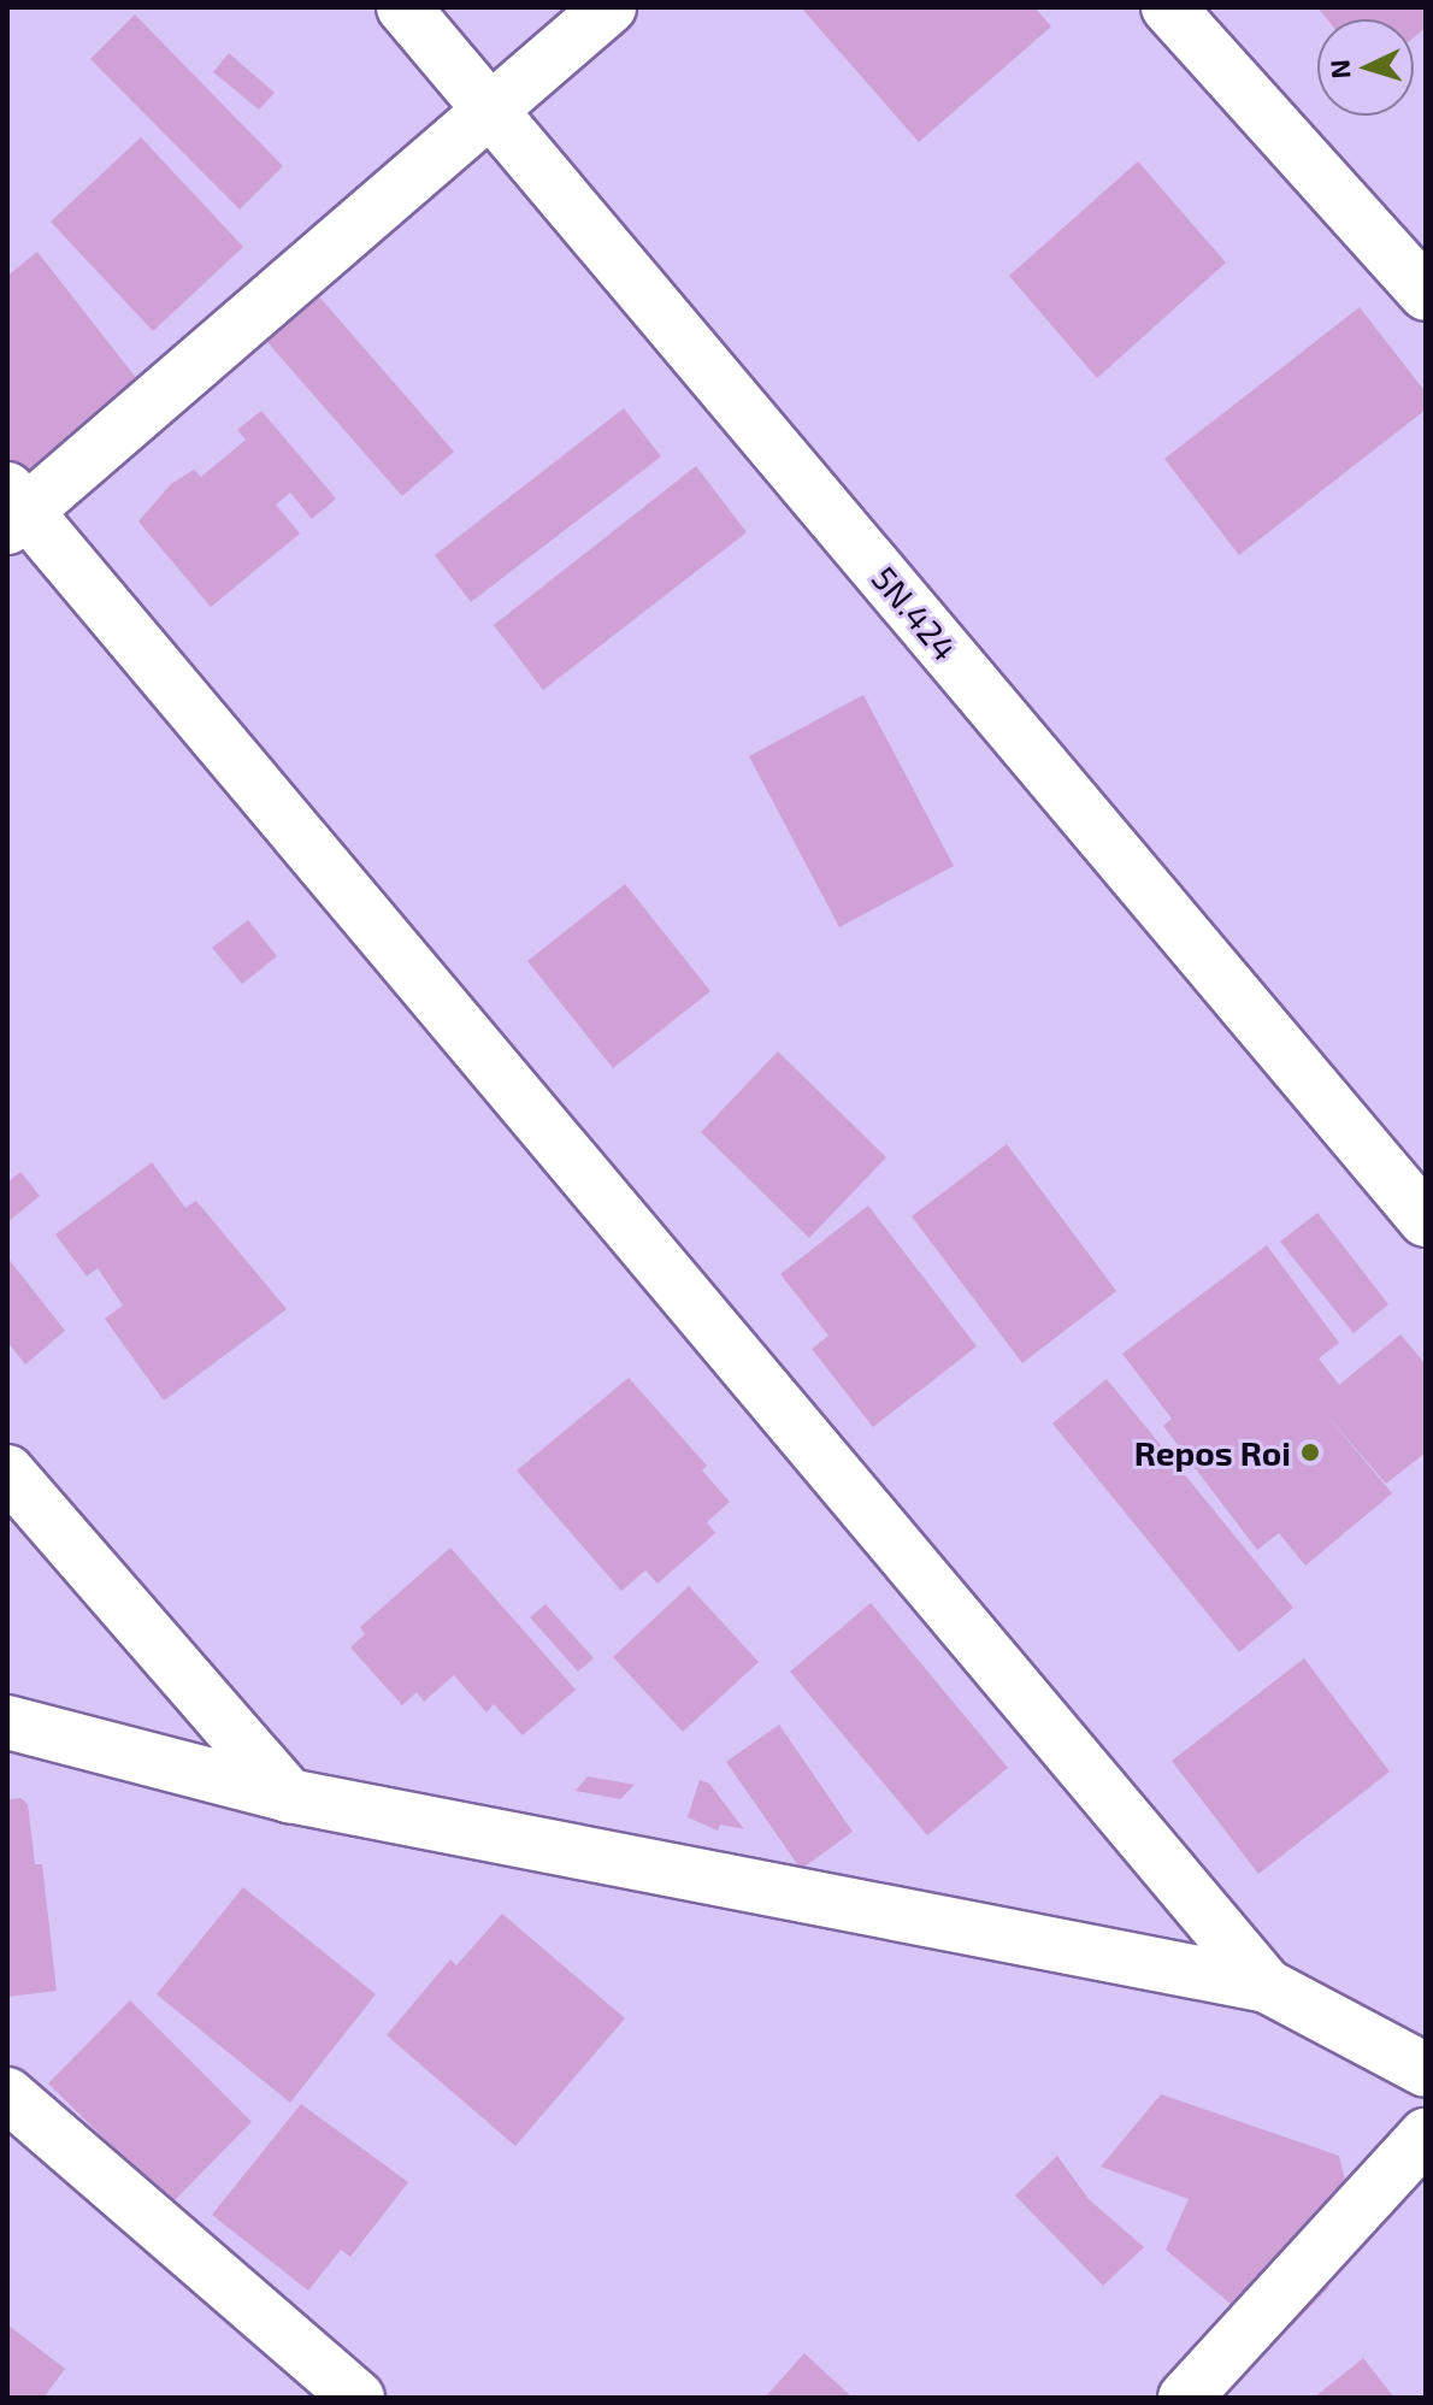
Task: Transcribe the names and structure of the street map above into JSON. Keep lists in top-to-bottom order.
{
  "streets": {
    "street": ["5N.424"]
  },
  "places": ["Repos Roi"],
  "north": "left"
}
